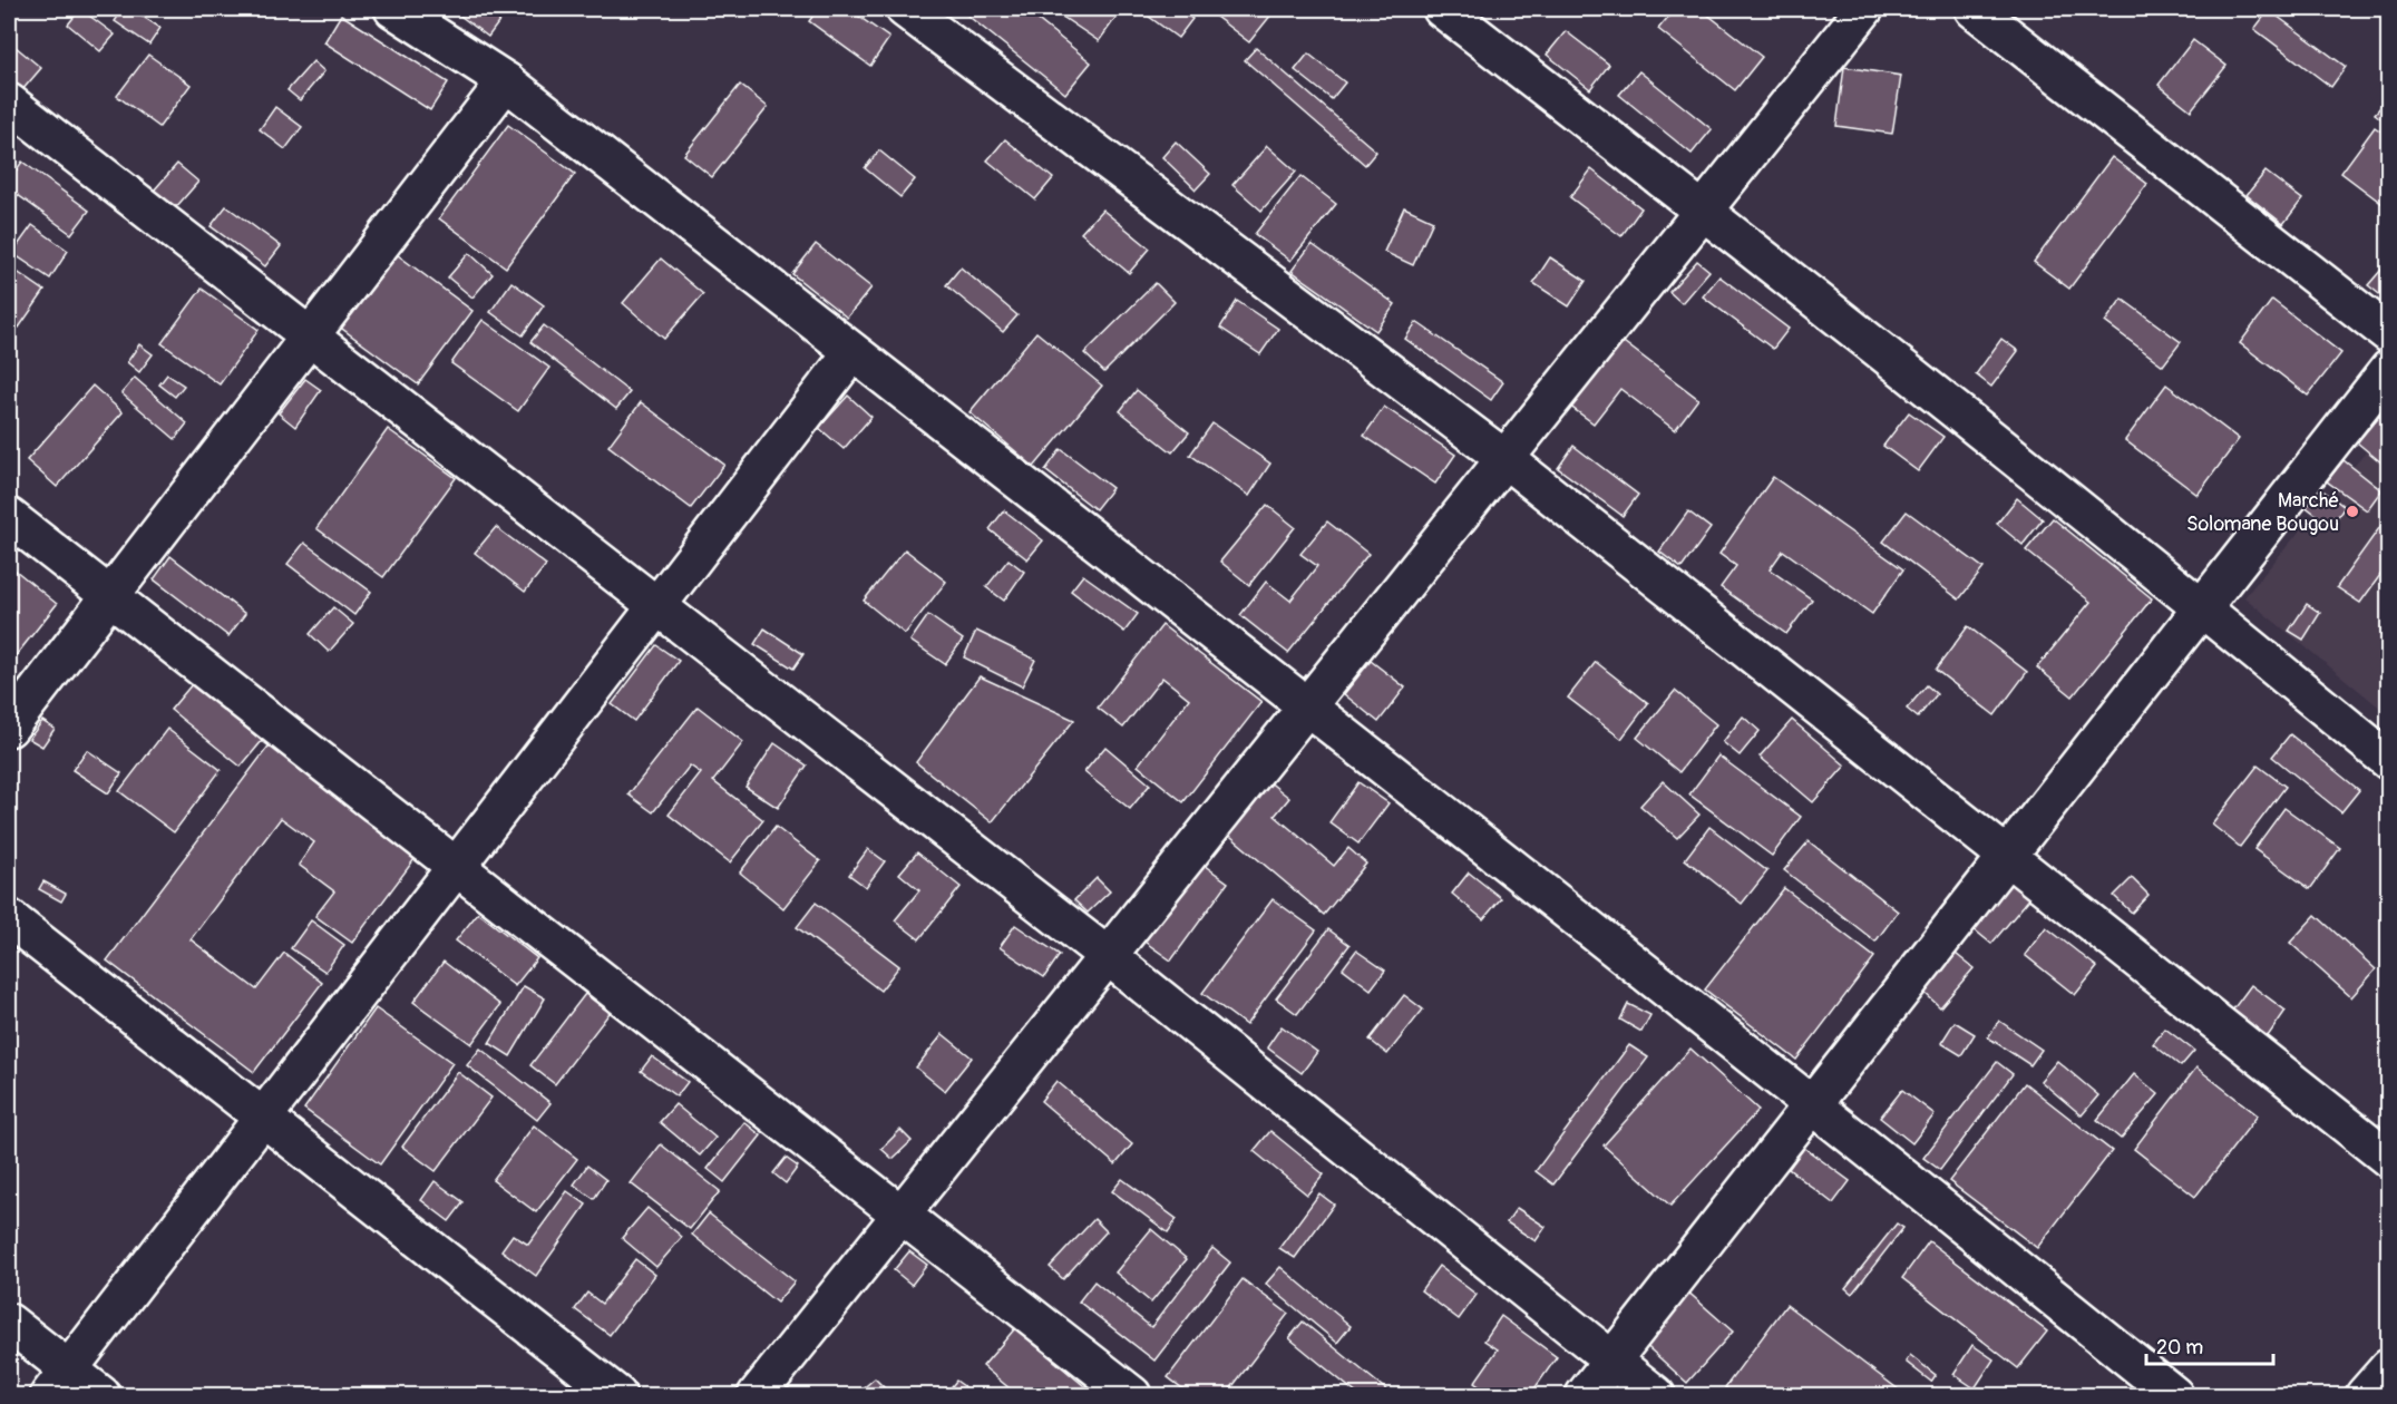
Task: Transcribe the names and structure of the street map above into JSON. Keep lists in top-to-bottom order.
{
  "places": ["Marché Solomane Bougou"],
  "scale_bar": "20 m"
}
